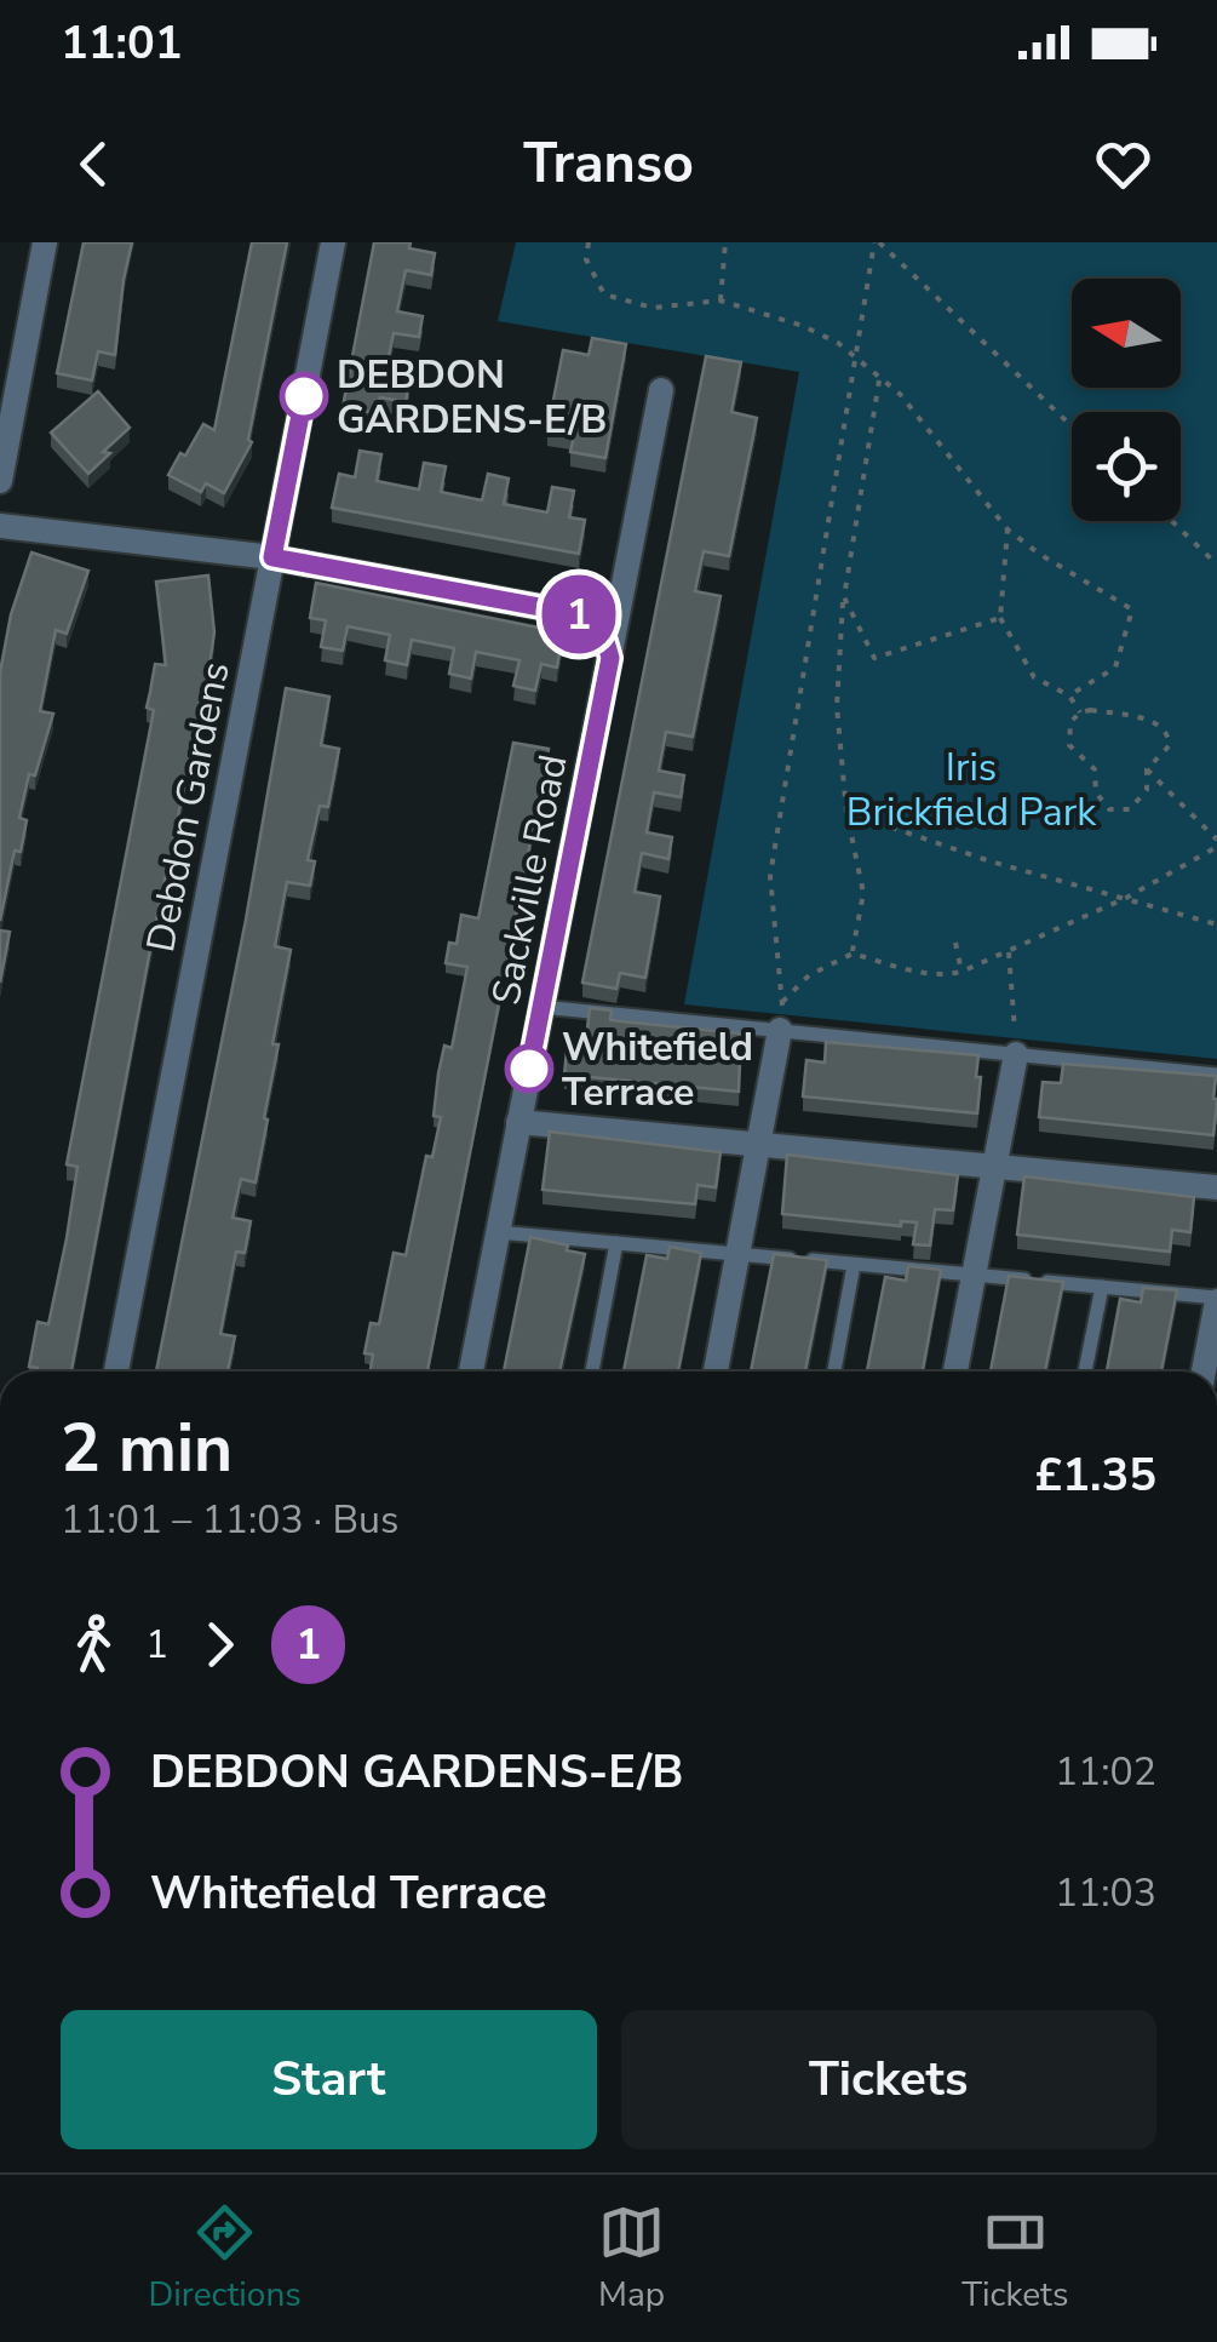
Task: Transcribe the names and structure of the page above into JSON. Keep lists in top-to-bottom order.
{
  "streets": {
    "street": ["Debdon Gardens", "Sackville Road"]
  },
  "parks": ["Iris Brickfield Park"],
  "places": ["DEBDON GARDENS-E/B", "Whitefield Terrace"],
  "lines": ["bus line 1"],
  "north": "left",
  "page": {
    "status": "11:01",
    "header": "Transo",
    "on_map": "1",
    "heading": ["2 min", "11:01 – 11:03 · Bus", "£1.35"],
    "legs": ["1", "1"],
    "list": [
      {
        "name": "DEBDON GARDENS-E/B",
        "value": "11:02"
      },
      {
        "name": "Whitefield Terrace",
        "value": "11:03"
      }
    ],
    "buttons": ["Start", "Tickets"],
    "tabs": ["Directions", "Map", "Tickets"]
  }
}
